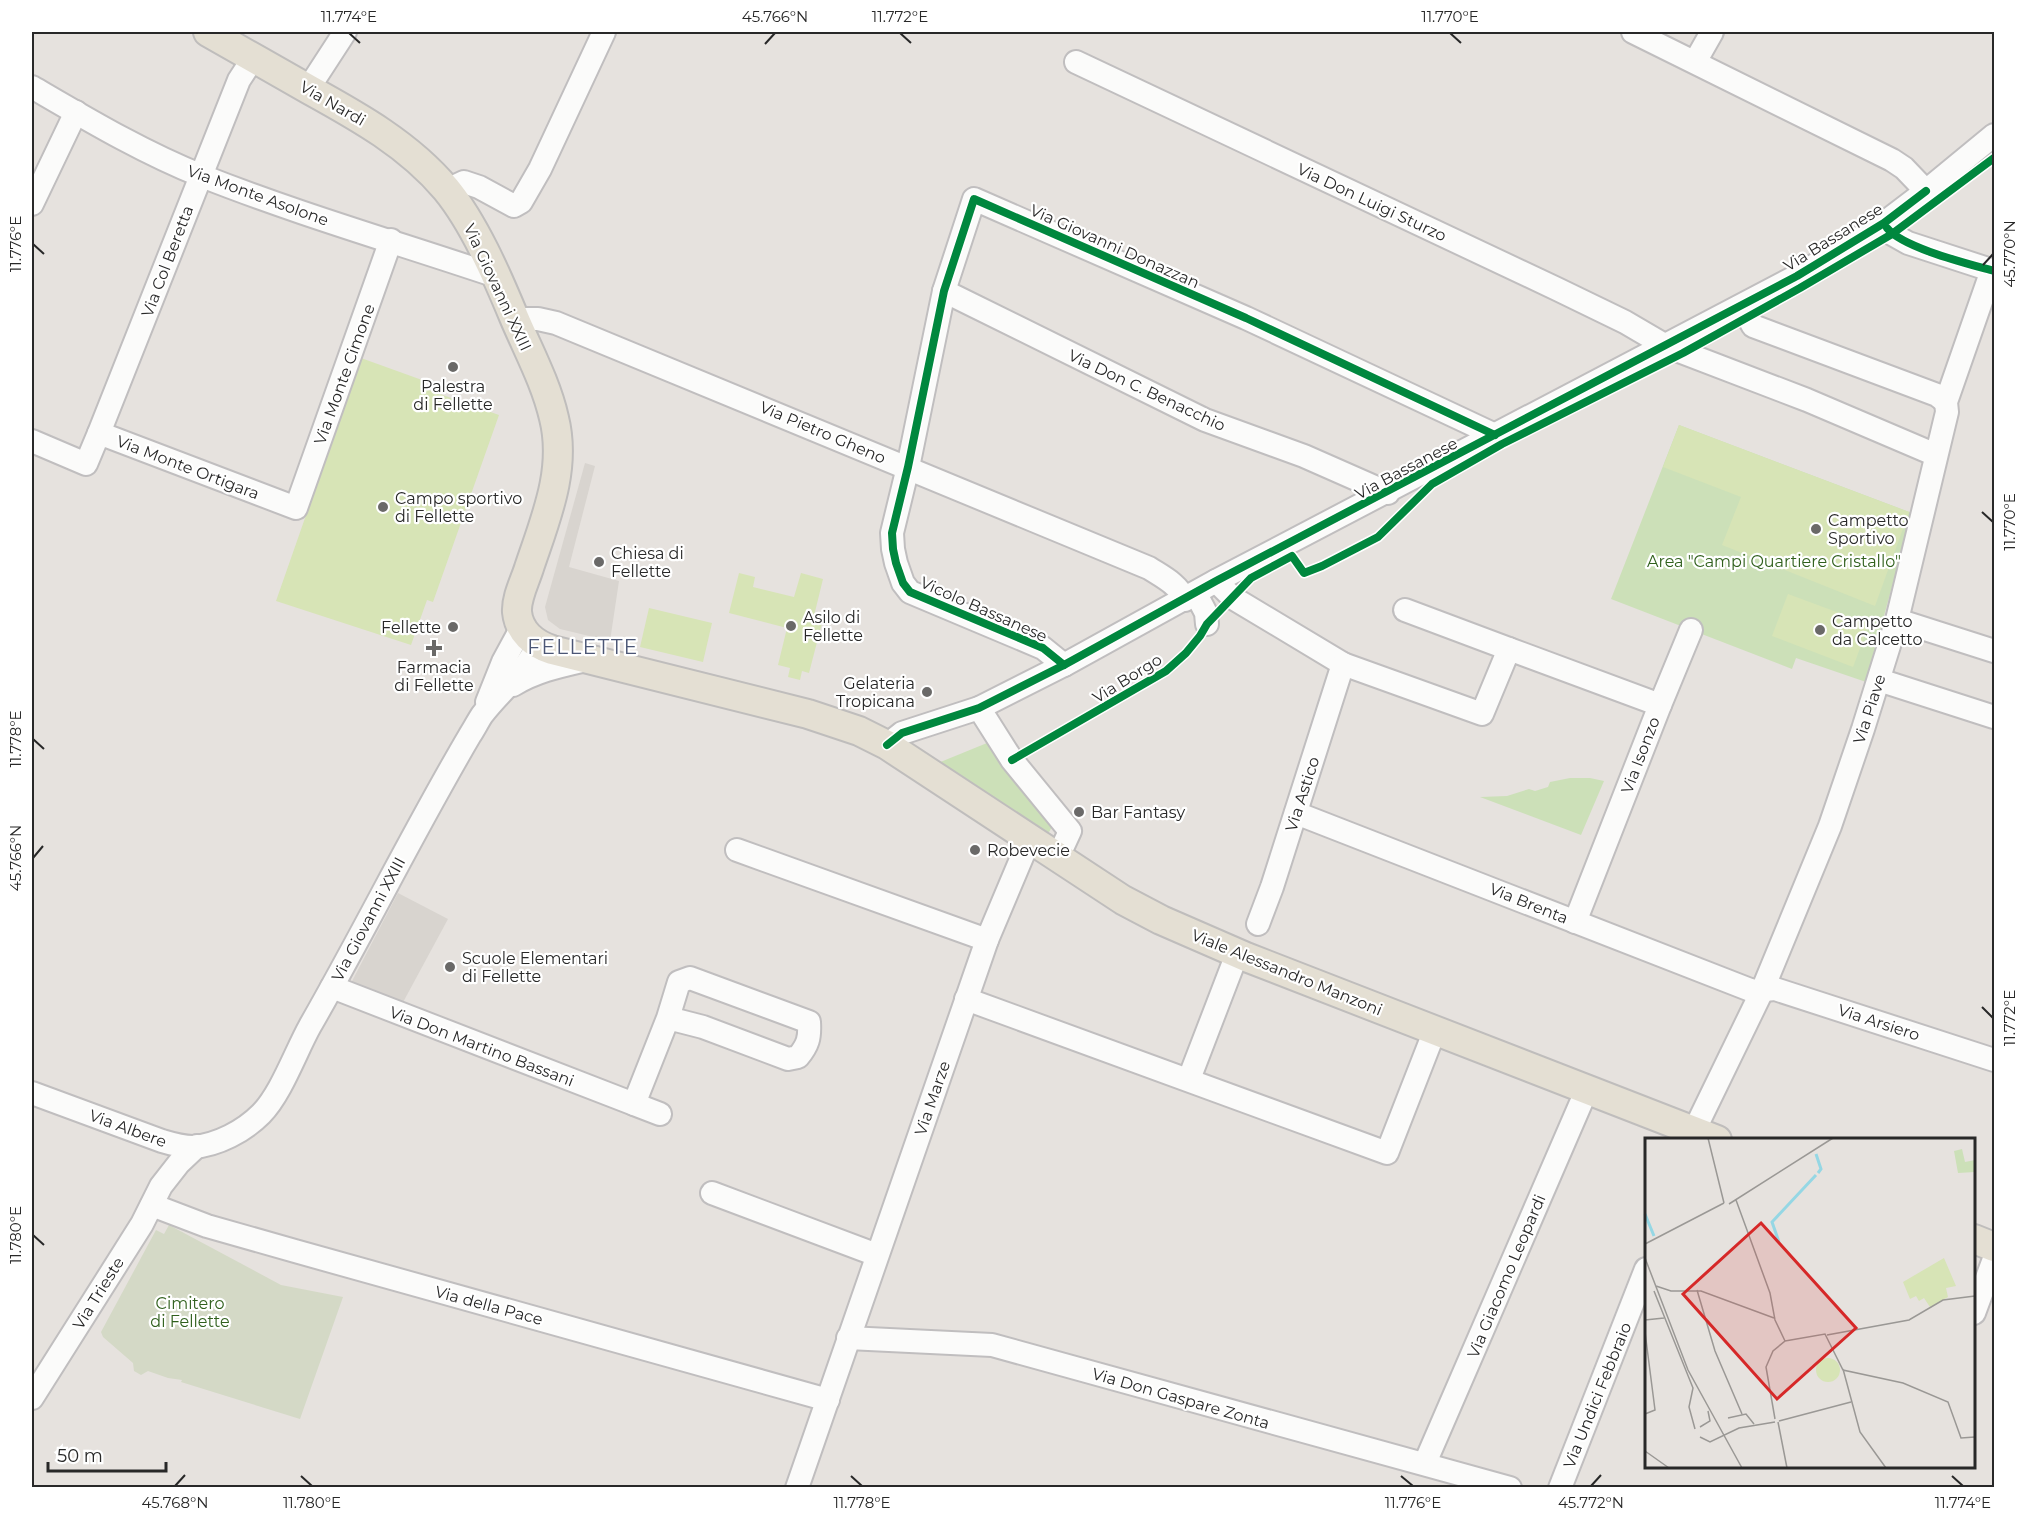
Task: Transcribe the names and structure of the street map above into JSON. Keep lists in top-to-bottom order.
{
  "streets": {
    "main road": ["Via Nardi", "Via Giovanni XXIII", "Viale Alessandro Manzoni"],
    "street": [
      "Via Monte Asolone",
      "Via Don Luigi Sturzo",
      "Via Bassanese",
      "Via Giovanni Donazzan",
      "Via Col Beretta",
      "Via Monte Cimone",
      "Via Don C. Benacchio",
      "Via Pietro Gheno",
      "Via Monte Ortigara",
      "Vicolo Bassanese",
      "Via Piave",
      "Via Isonzo",
      "Via Astico",
      "Via Brenta",
      "Via Arsiero",
      "Via Don Martino Bassani",
      "Via Marze",
      "Via Albere",
      "Via Giacomo Leopardi",
      "Via Trieste",
      "Via della Pace",
      "Via Undici Febbraio",
      "Via Don Gaspare Zonta"
    ],
    "cycle path": ["Via Borgo"]
  },
  "crossings": [
    ["Via Nardi", "Via Col Beretta"],
    ["Via Nardi", "Via Giovanni XXIII"],
    ["Via Monte Asolone", "Via Col Beretta"],
    ["Via Monte Asolone", "Via Giovanni XXIII"],
    ["Via Monte Asolone", "Via Monte Cimone"],
    ["Via Don Luigi Sturzo", "Via Bassanese"],
    ["Via Bassanese", "Via Giovanni Donazzan"],
    ["Via Bassanese", "Via Giovanni XXIII"],
    ["Via Bassanese", "Via Don C. Benacchio"],
    ["Via Bassanese", "Via Pietro Gheno"],
    ["Via Bassanese", "Vicolo Bassanese"],
    ["Via Bassanese", "Viale Alessandro Manzoni"],
    ["Via Giovanni Donazzan", "Via Don C. Benacchio"],
    ["Via Giovanni Donazzan", "Via Pietro Gheno"],
    ["Via Giovanni Donazzan", "Vicolo Bassanese"],
    ["Via Col Beretta", "Via Monte Ortigara"],
    ["Via Giovanni XXIII", "Via Pietro Gheno"],
    ["Via Giovanni XXIII", "Viale Alessandro Manzoni"],
    ["Via Giovanni XXIII", "Via Don Martino Bassani"],
    ["Via Giovanni XXIII", "Via Albere"],
    ["Via Monte Cimone", "Via Monte Ortigara"],
    ["Via Pietro Gheno", "Vicolo Bassanese"],
    ["Via Piave", "Via Brenta"],
    ["Via Piave", "Viale Alessandro Manzoni"],
    ["Via Piave", "Via Arsiero"],
    ["Via Isonzo", "Via Brenta"],
    ["Via Astico", "Via Brenta"],
    ["Via Brenta", "Via Arsiero"],
    ["Viale Alessandro Manzoni", "Via Marze"],
    ["Viale Alessandro Manzoni", "Via Giacomo Leopardi"],
    ["Via Marze", "Via della Pace"],
    ["Via Marze", "Via Don Gaspare Zonta"],
    ["Via Albere", "Via Trieste"],
    ["Via Giacomo Leopardi", "Via Don Gaspare Zonta"],
    ["Via Trieste", "Via della Pace"]
  ],
  "districts": ["FELLETTE"],
  "parks": ["Area \"Campi Quartiere Cristallo\"", "Cimitero di Fellette"],
  "places": {
    "other": [
      "Palestra di Fellette",
      "Campo sportivo di Fellette",
      "Campetto Sportivo",
      "Chiesa di Fellette",
      "Asilo di Fellette",
      "Fellette",
      "Campetto da Calcetto",
      "Gelateria Tropicana",
      "Bar Fantasy",
      "Robevecie",
      "Scuole Elementari di Fellette"
    ],
    "health": ["Farmacia di Fellette"]
  },
  "scale_bar": "50 m",
  "coordinates": [
    "11.774°E",
    "45.766°N",
    "11.772°E",
    "11.770°E",
    "11.776°E",
    "45.770°N",
    "11.778°E",
    "11.780°E",
    "45.768°N",
    "45.772°N"
  ]
}
